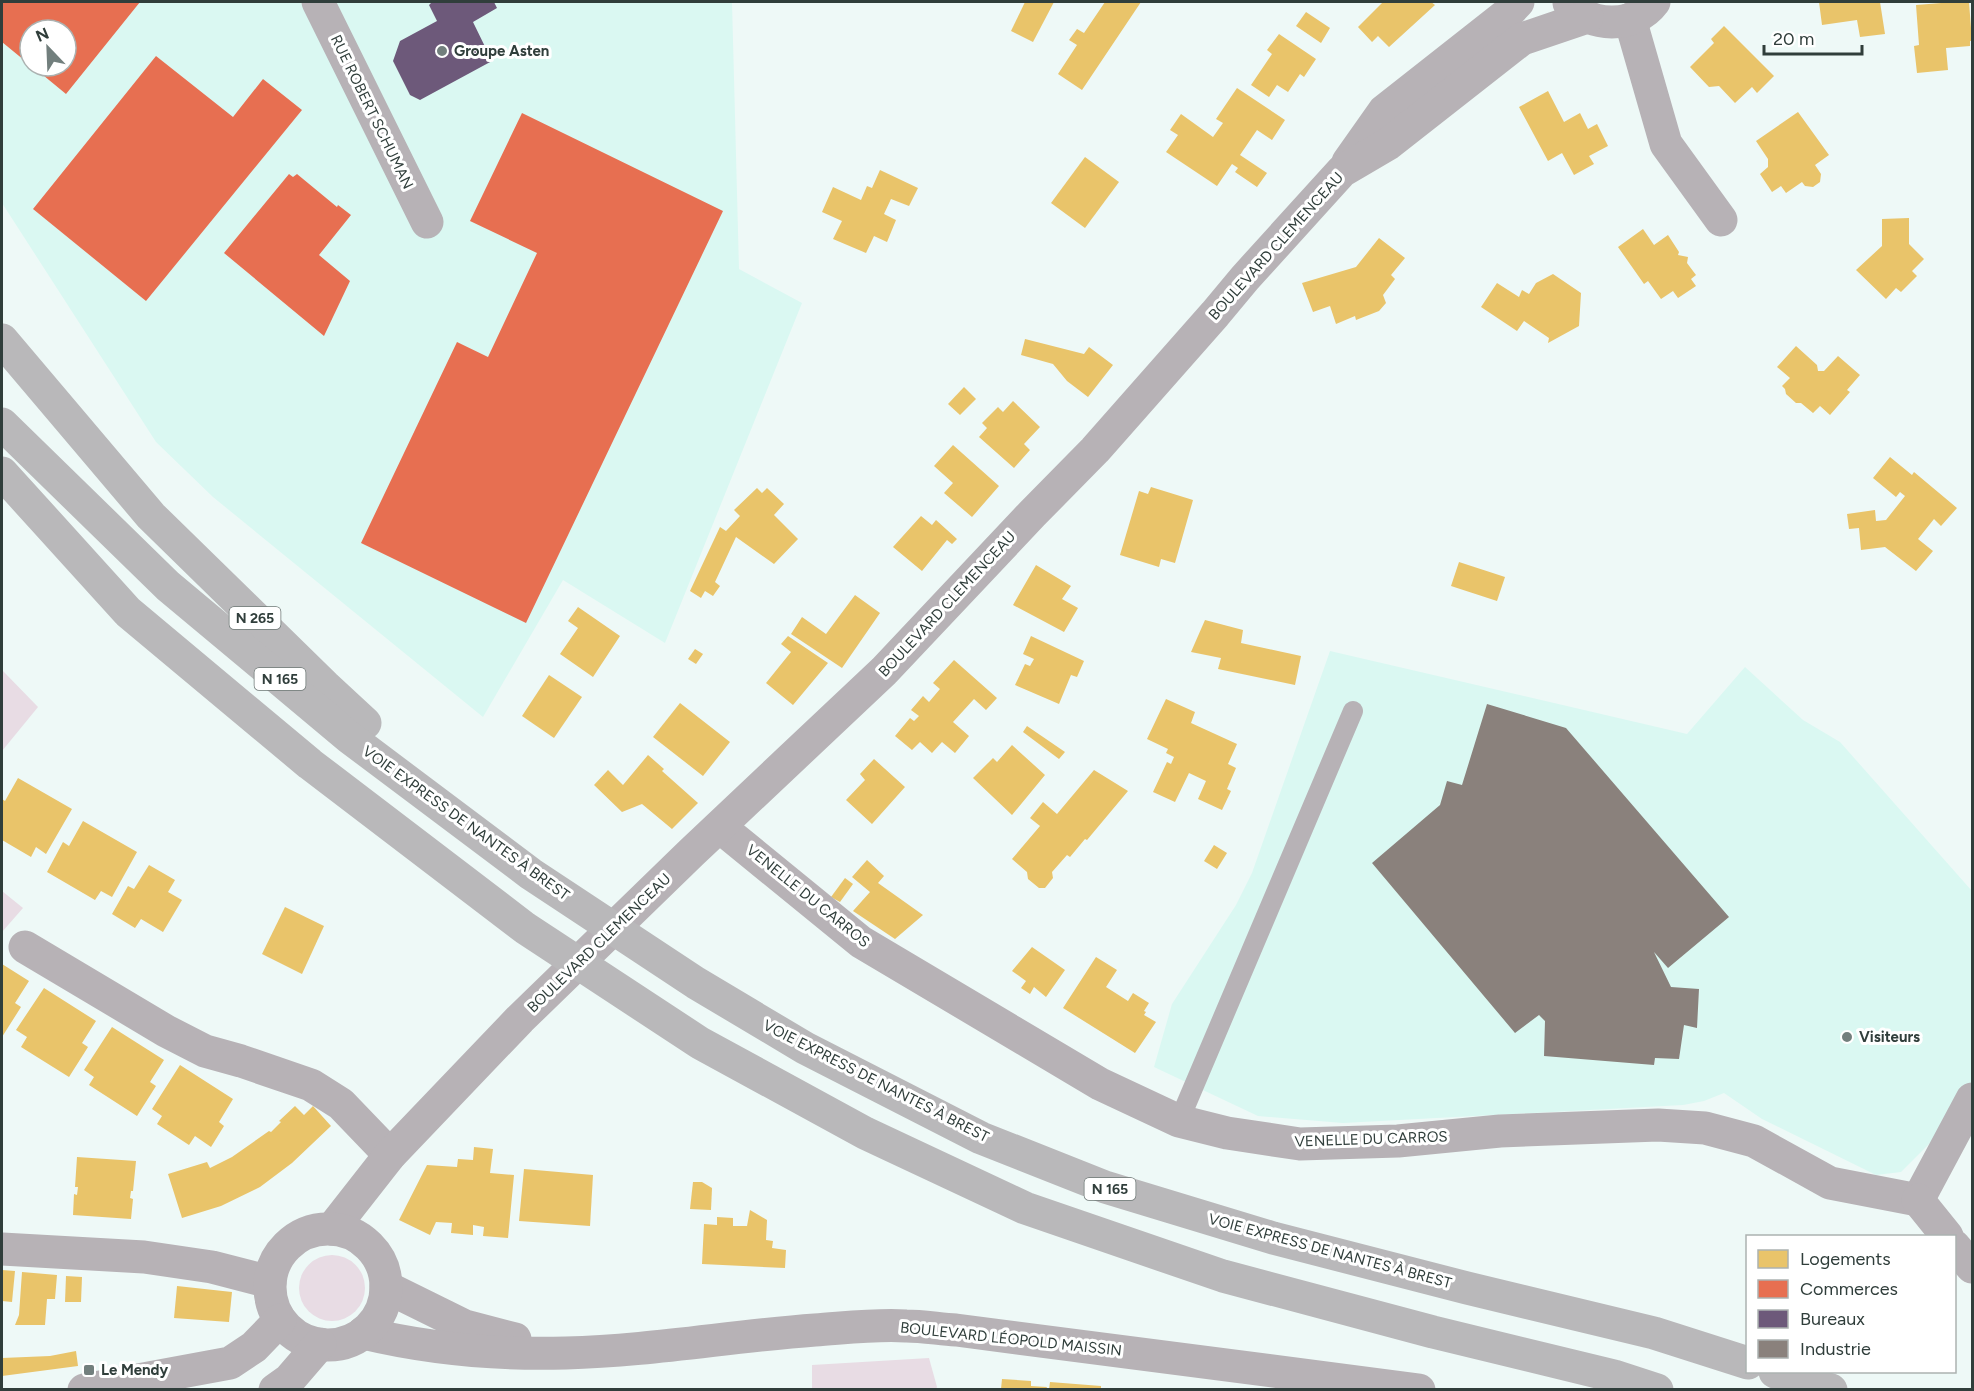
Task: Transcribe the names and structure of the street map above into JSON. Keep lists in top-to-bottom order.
{
  "streets": {
    "highway": ["N 265", "N 165", "VOIE EXPRESS DE NANTES À BREST"],
    "street": [
      "RUE ROBERT SCHUMAN",
      "BOULEVARD CLEMENCEAU",
      "VENELLE DU CARROS",
      "BOULEVARD LÉOPOLD MAISSIN"
    ]
  },
  "crossings": [
    ["BOULEVARD CLEMENCEAU", "VENELLE DU CARROS"],
    ["BOULEVARD CLEMENCEAU", "BOULEVARD LÉOPOLD MAISSIN"],
    ["N 265", "VOIE EXPRESS DE NANTES À BREST"]
  ],
  "places": {
    "other": ["Groupe Asten", "Visiteurs"],
    "transit": ["Le Mendy"]
  },
  "legend": [
    "Logements",
    "Commerces",
    "Bureaux",
    "Industrie"
  ],
  "scale_bar": "20 m",
  "north": "top left"
}
